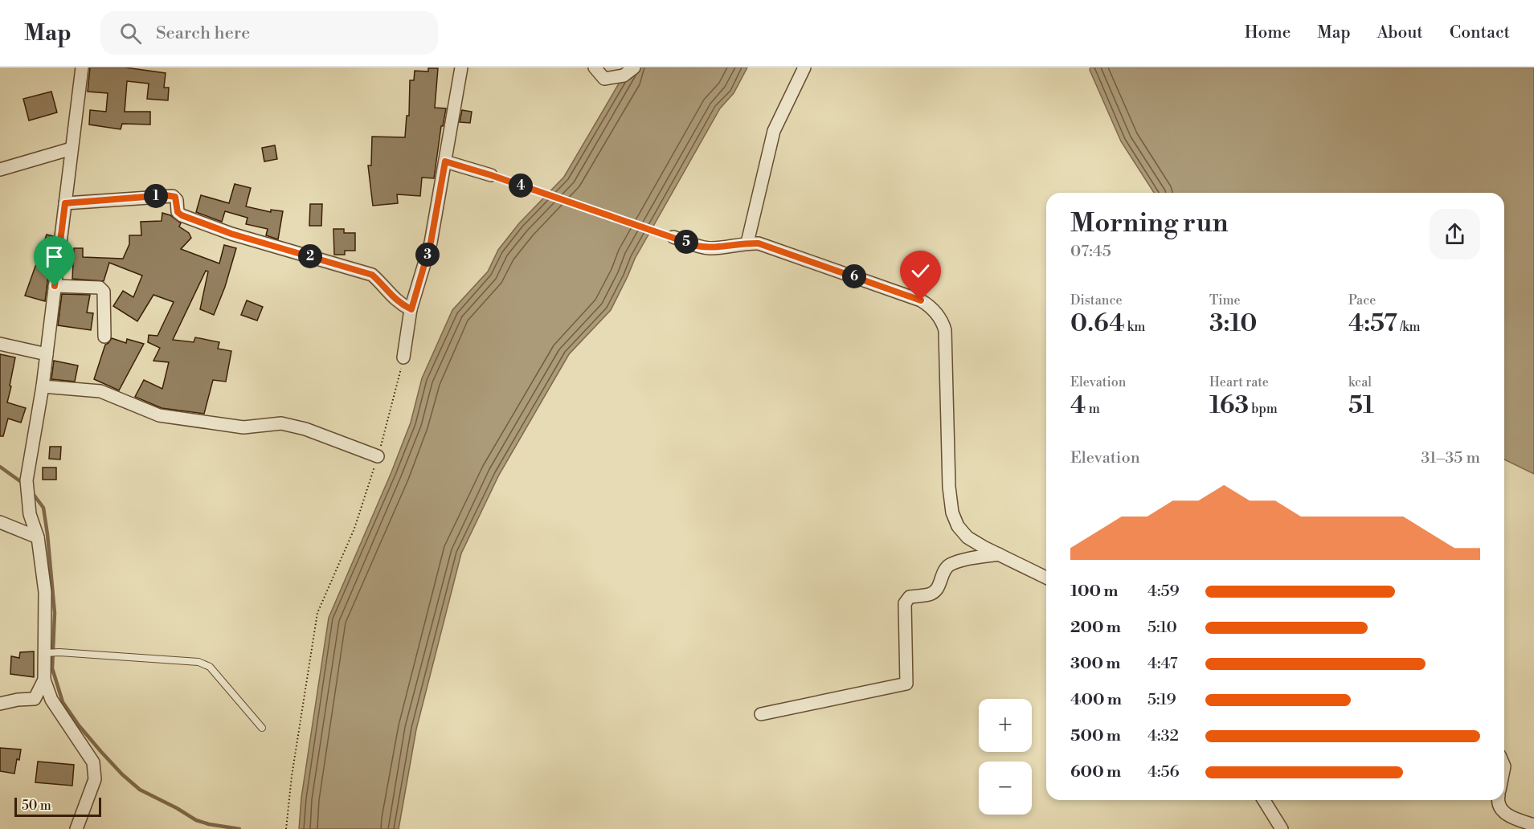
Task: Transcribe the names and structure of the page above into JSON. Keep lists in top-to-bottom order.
{
  "scale_bar": "50 m",
  "page": {
    "header": "Map",
    "search": "Search here",
    "nav": [
      "Home",
      "Map",
      "About",
      "Contact"
    ],
    "pins": [
      "4",
      "1",
      "5",
      "3",
      "2",
      "6"
    ],
    "heading": ["Morning run", "07:45"],
    "stats": [
      ["Distance", "0.64 km"],
      ["Time", "3:10"],
      ["Pace", "4:57 /km"],
      ["Elevation", "4 m"],
      ["Heart rate", "163 bpm"],
      ["kcal", "51"]
    ],
    "chart": ["Elevation", "31–35 m"],
    "list": [
      {
        "name": "100 m",
        "note": "4:59"
      },
      {
        "name": "200 m",
        "note": "5:10"
      },
      {
        "name": "300 m",
        "note": "4:47"
      },
      {
        "name": "400 m",
        "note": "5:19"
      },
      {
        "name": "500 m",
        "note": "4:32"
      },
      {
        "name": "600 m",
        "note": "4:56"
      }
    ],
    "map_buttons": ["+", "−"],
    "scale": "50 m"
  }
}
